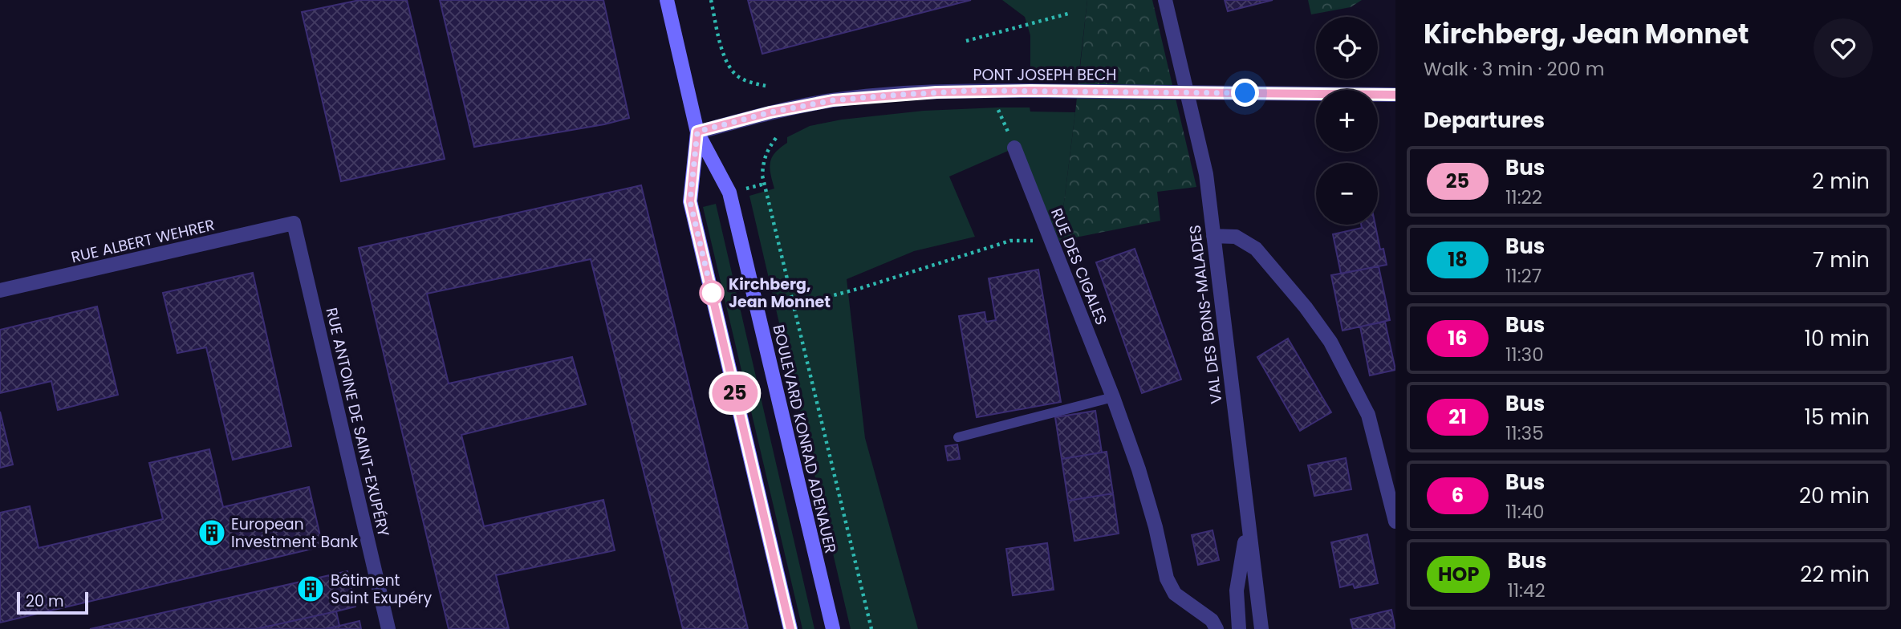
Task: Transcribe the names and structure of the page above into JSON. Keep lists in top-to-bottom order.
{
  "streets": {
    "main road": ["BOULEVARD KONRAD ADENAUER"],
    "street": [
      "PONT JOSEPH BECH",
      "RUE ALBERT WEHRER",
      "RUE DES CIGALES",
      "VAL DES BONS-MALADES",
      "RUE ANTOINE DE SAINT-EXUPÉRY"
    ]
  },
  "crossings": [
    ["PONT JOSEPH BECH", "BOULEVARD KONRAD ADENAUER"],
    ["RUE ALBERT WEHRER", "RUE ANTOINE DE SAINT-EXUPÉRY"]
  ],
  "places": {
    "other": ["Kirchberg, Jean Monnet"],
    "building": ["European Investment Bank", "Bâtiment Saint Exupéry"]
  },
  "lines": ["bus line 25"],
  "scale_bar": "20 m",
  "page": {
    "on_map": "25",
    "heading": [
      ["Kirchberg, Jean Monnet", "Walk · 3 min · 200 m"],
      "Departures"
    ],
    "map_buttons": ["+", "−"],
    "list": [
      {
        "mark": "25",
        "name": "Bus",
        "note": "11:22",
        "value": "2 min"
      },
      {
        "mark": "18",
        "name": "Bus",
        "note": "11:27",
        "value": "7 min"
      },
      {
        "mark": "16",
        "name": "Bus",
        "note": "11:30",
        "value": "10 min"
      },
      {
        "mark": "21",
        "name": "Bus",
        "note": "11:35",
        "value": "15 min"
      },
      {
        "mark": "6",
        "name": "Bus",
        "note": "11:40",
        "value": "20 min"
      },
      {
        "mark": "HOP",
        "name": "Bus",
        "note": "11:42",
        "value": "22 min"
      }
    ],
    "scale": "20 m"
  }
}
